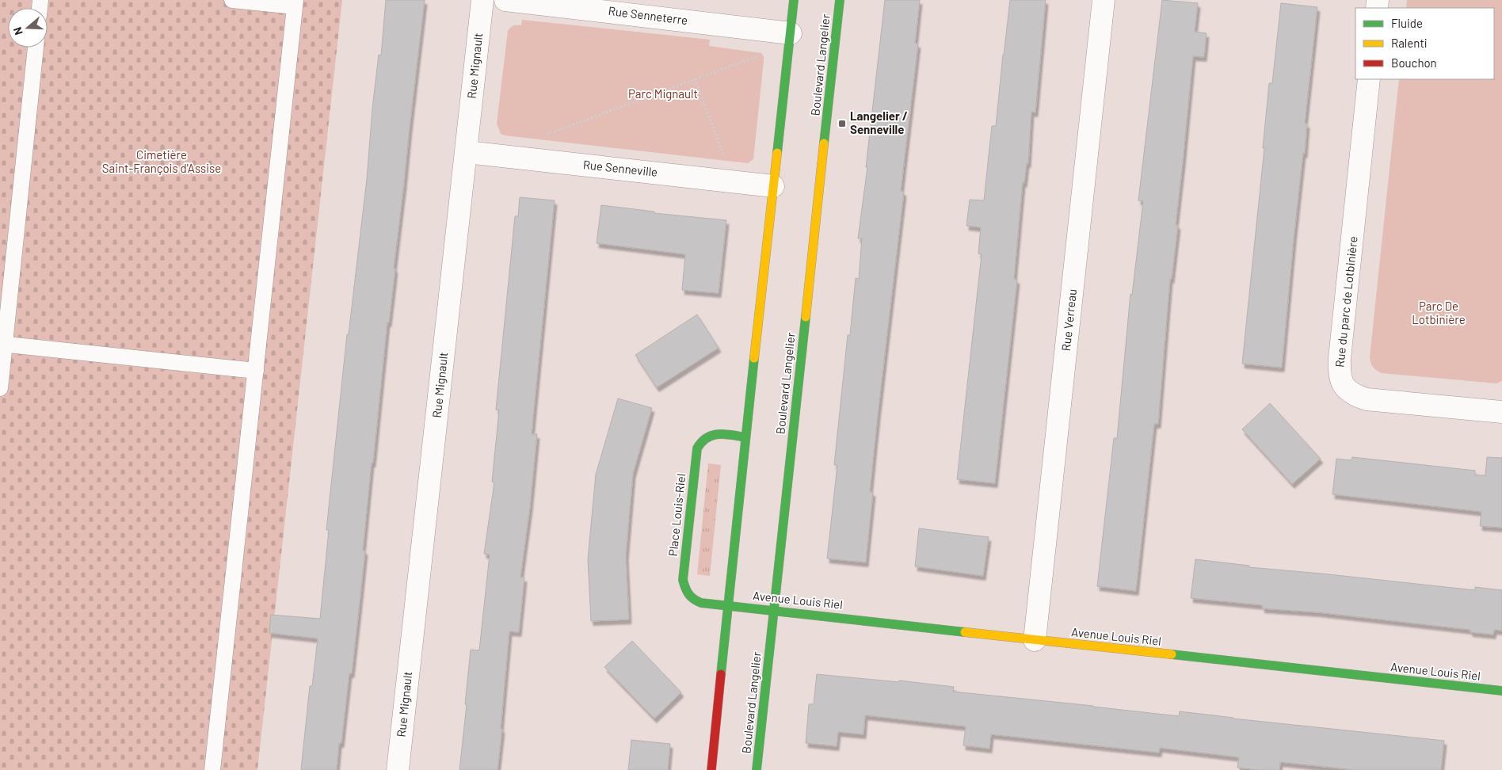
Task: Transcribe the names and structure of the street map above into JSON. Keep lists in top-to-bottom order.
{
  "streets": {
    "main road": ["Boulevard Langelier", "Place Louis-Riel", "Avenue Louis Riel"],
    "street": [
      "Rue Senneterre",
      "Rue Mignault",
      "Rue Senneville",
      "Rue du parc de Lotbinière",
      "Rue Verreau"
    ]
  },
  "crossings": [
    ["Boulevard Langelier", "Avenue Louis Riel"],
    ["Rue Mignault", "Rue Senneville"],
    ["Rue Verreau", "Avenue Louis Riel"],
    ["Place Louis-Riel", "Avenue Louis Riel"]
  ],
  "parks": ["Parc Mignault", "Cimetière Saint-François d'Assise", "Parc De Lotbinière"],
  "places": {
    "transit": ["Langelier / Senneville"]
  },
  "legend": ["Fluide", "Ralenti", "Bouchon"],
  "north": "left"
}
